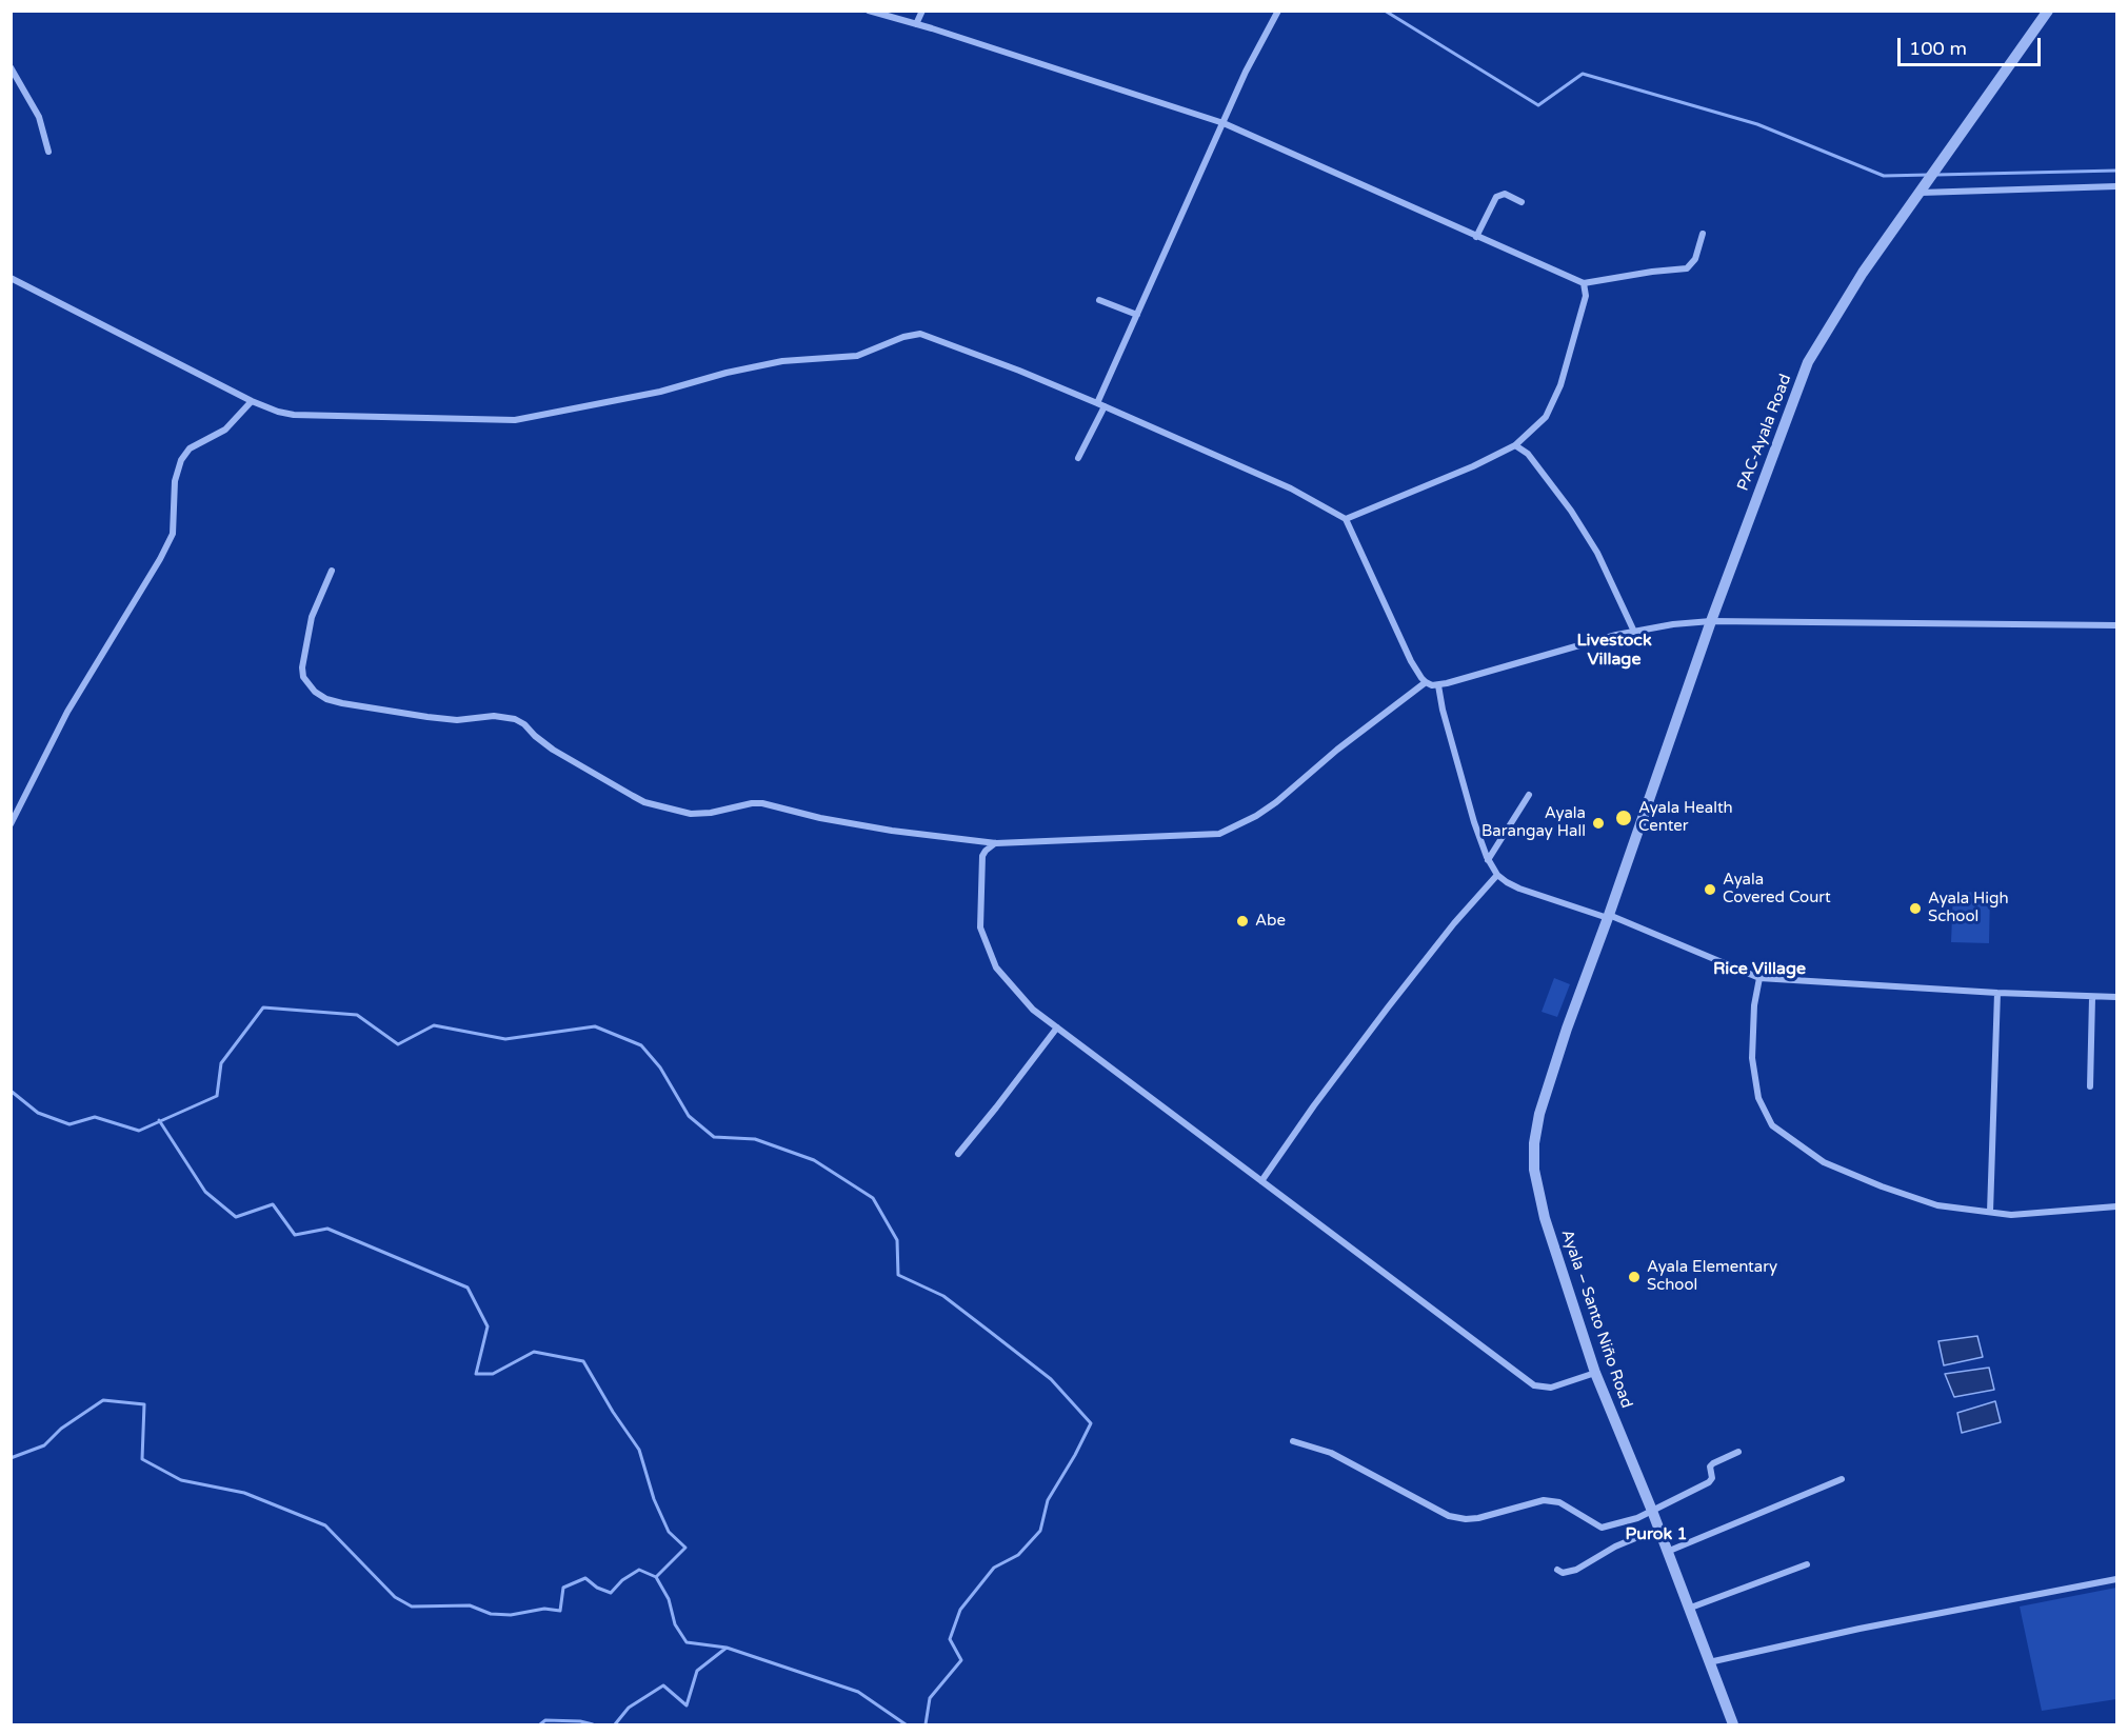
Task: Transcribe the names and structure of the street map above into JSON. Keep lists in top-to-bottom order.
{
  "streets": {
    "street": ["PAC-Ayala Road", "Ayala – Santo Niño Road"]
  },
  "crossings": [
    ["PAC-Ayala Road", "Ayala – Santo Niño Road"]
  ],
  "districts": ["Livestock Village", "Rice Village", "Purok 1"],
  "places": [
    "Ayala Health Center",
    "Ayala Barangay Hall",
    "Ayala Covered Court",
    "Ayala High School",
    "Abe",
    "Ayala Elementary School"
  ],
  "scale_bar": "100 m"
}
